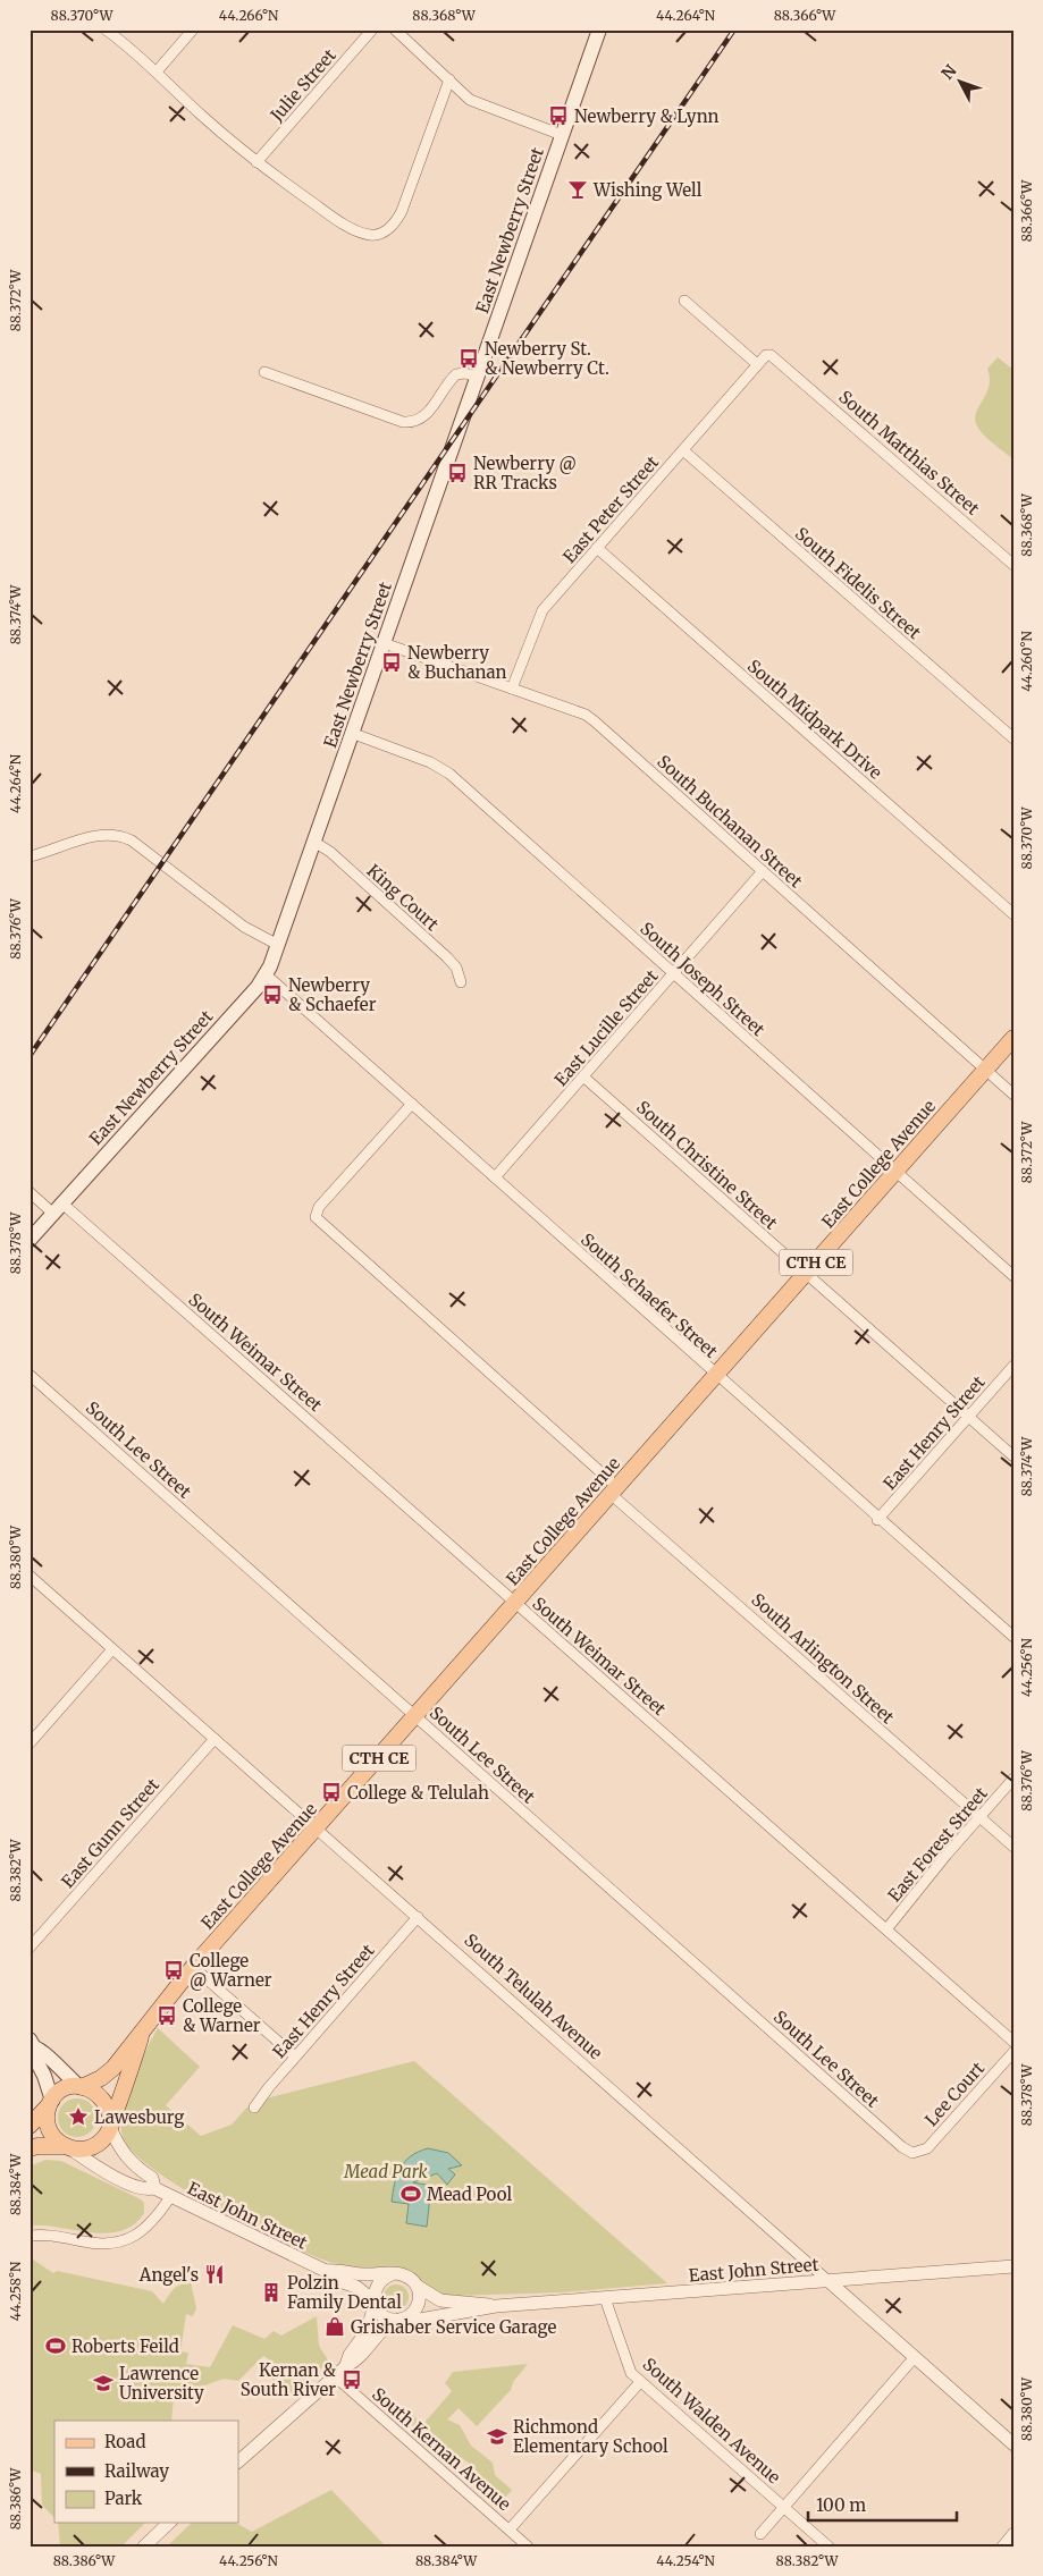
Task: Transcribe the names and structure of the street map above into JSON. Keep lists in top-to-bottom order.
{
  "streets": {
    "main road": ["East Newberry Street", "East College Avenue", "CTH CE"],
    "street": [
      "Julie Street",
      "South Matthias Street",
      "East Peter Street",
      "South Fidelis Street",
      "South Midpark Drive",
      "South Buchanan Street",
      "King Court",
      "South Joseph Street",
      "East Lucille Street",
      "South Christine Street",
      "South Schaefer Street",
      "South Weimar Street",
      "East Henry Street",
      "South Lee Street",
      "South Arlington Street",
      "East Gunn Street",
      "East Forest Street",
      "South Telulah Avenue",
      "Lee Court",
      "East John Street",
      "South Walden Avenue",
      "South Kernan Avenue"
    ]
  },
  "crossings": [
    ["East Newberry Street", "South Buchanan Street"],
    ["East Newberry Street", "King Court"],
    ["East Newberry Street", "South Joseph Street"],
    ["East Newberry Street", "South Schaefer Street"],
    ["East Newberry Street", "South Weimar Street"],
    ["South Matthias Street", "East Peter Street"],
    ["East Peter Street", "South Fidelis Street"],
    ["East Peter Street", "South Midpark Drive"],
    ["East Peter Street", "South Buchanan Street"],
    ["South Buchanan Street", "East Lucille Street"],
    ["South Buchanan Street", "East College Avenue"],
    ["South Joseph Street", "East Lucille Street"],
    ["South Joseph Street", "East College Avenue"],
    ["East Lucille Street", "South Christine Street"],
    ["East Lucille Street", "South Schaefer Street"],
    ["East College Avenue", "South Christine Street"],
    ["East College Avenue", "South Schaefer Street"],
    ["East College Avenue", "South Weimar Street"],
    ["East College Avenue", "South Lee Street"],
    ["East College Avenue", "South Arlington Street"],
    ["East College Avenue", "South Telulah Avenue"],
    ["East College Avenue", "East John Street"],
    ["South Christine Street", "East Henry Street"],
    ["South Schaefer Street", "East Henry Street"],
    ["South Schaefer Street", "South Arlington Street"],
    ["South Weimar Street", "East Forest Street"],
    ["East Henry Street", "South Telulah Avenue"],
    ["South Lee Street", "Lee Court"],
    ["South Arlington Street", "East Forest Street"],
    ["East Gunn Street", "South Telulah Avenue"],
    ["South Telulah Avenue", "East John Street"],
    ["East John Street", "South Walden Avenue"]
  ],
  "parks": ["Mead Park"],
  "places": {
    "bus stop": [
      "Newberry & Lynn",
      "Newberry St. & Newberry Ct.",
      "Newberry @ RR Tracks",
      "Newberry & Buchanan",
      "Newberry & Schaefer",
      "College & Telulah",
      "College @ Warner",
      "College & Warner",
      "Kernan & South River"
    ],
    "bar": ["Wishing Well"],
    "place": ["Lawesburg"],
    "sports": ["Mead Pool", "Roberts Feild"],
    "restaurant": ["Angel's"],
    "building": ["Polzin Family Dental"],
    "shop": ["Grishaber Service Garage"],
    "school or university": ["Lawrence University", "Richmond Elementary School"]
  },
  "legend": ["Road", "Railway", "Park"],
  "scale_bar": "100 m",
  "north": "top left",
  "coordinates": [
    "88.370°W",
    "44.266°N",
    "88.368°W",
    "44.264°N",
    "88.366°W",
    "88.372°W",
    "88.374°W",
    "44.260°N",
    "88.376°W",
    "88.378°W",
    "88.380°W",
    "44.256°N",
    "88.382°W",
    "88.384°W",
    "44.258°N",
    "88.386°W",
    "44.254°N"
  ]
}
